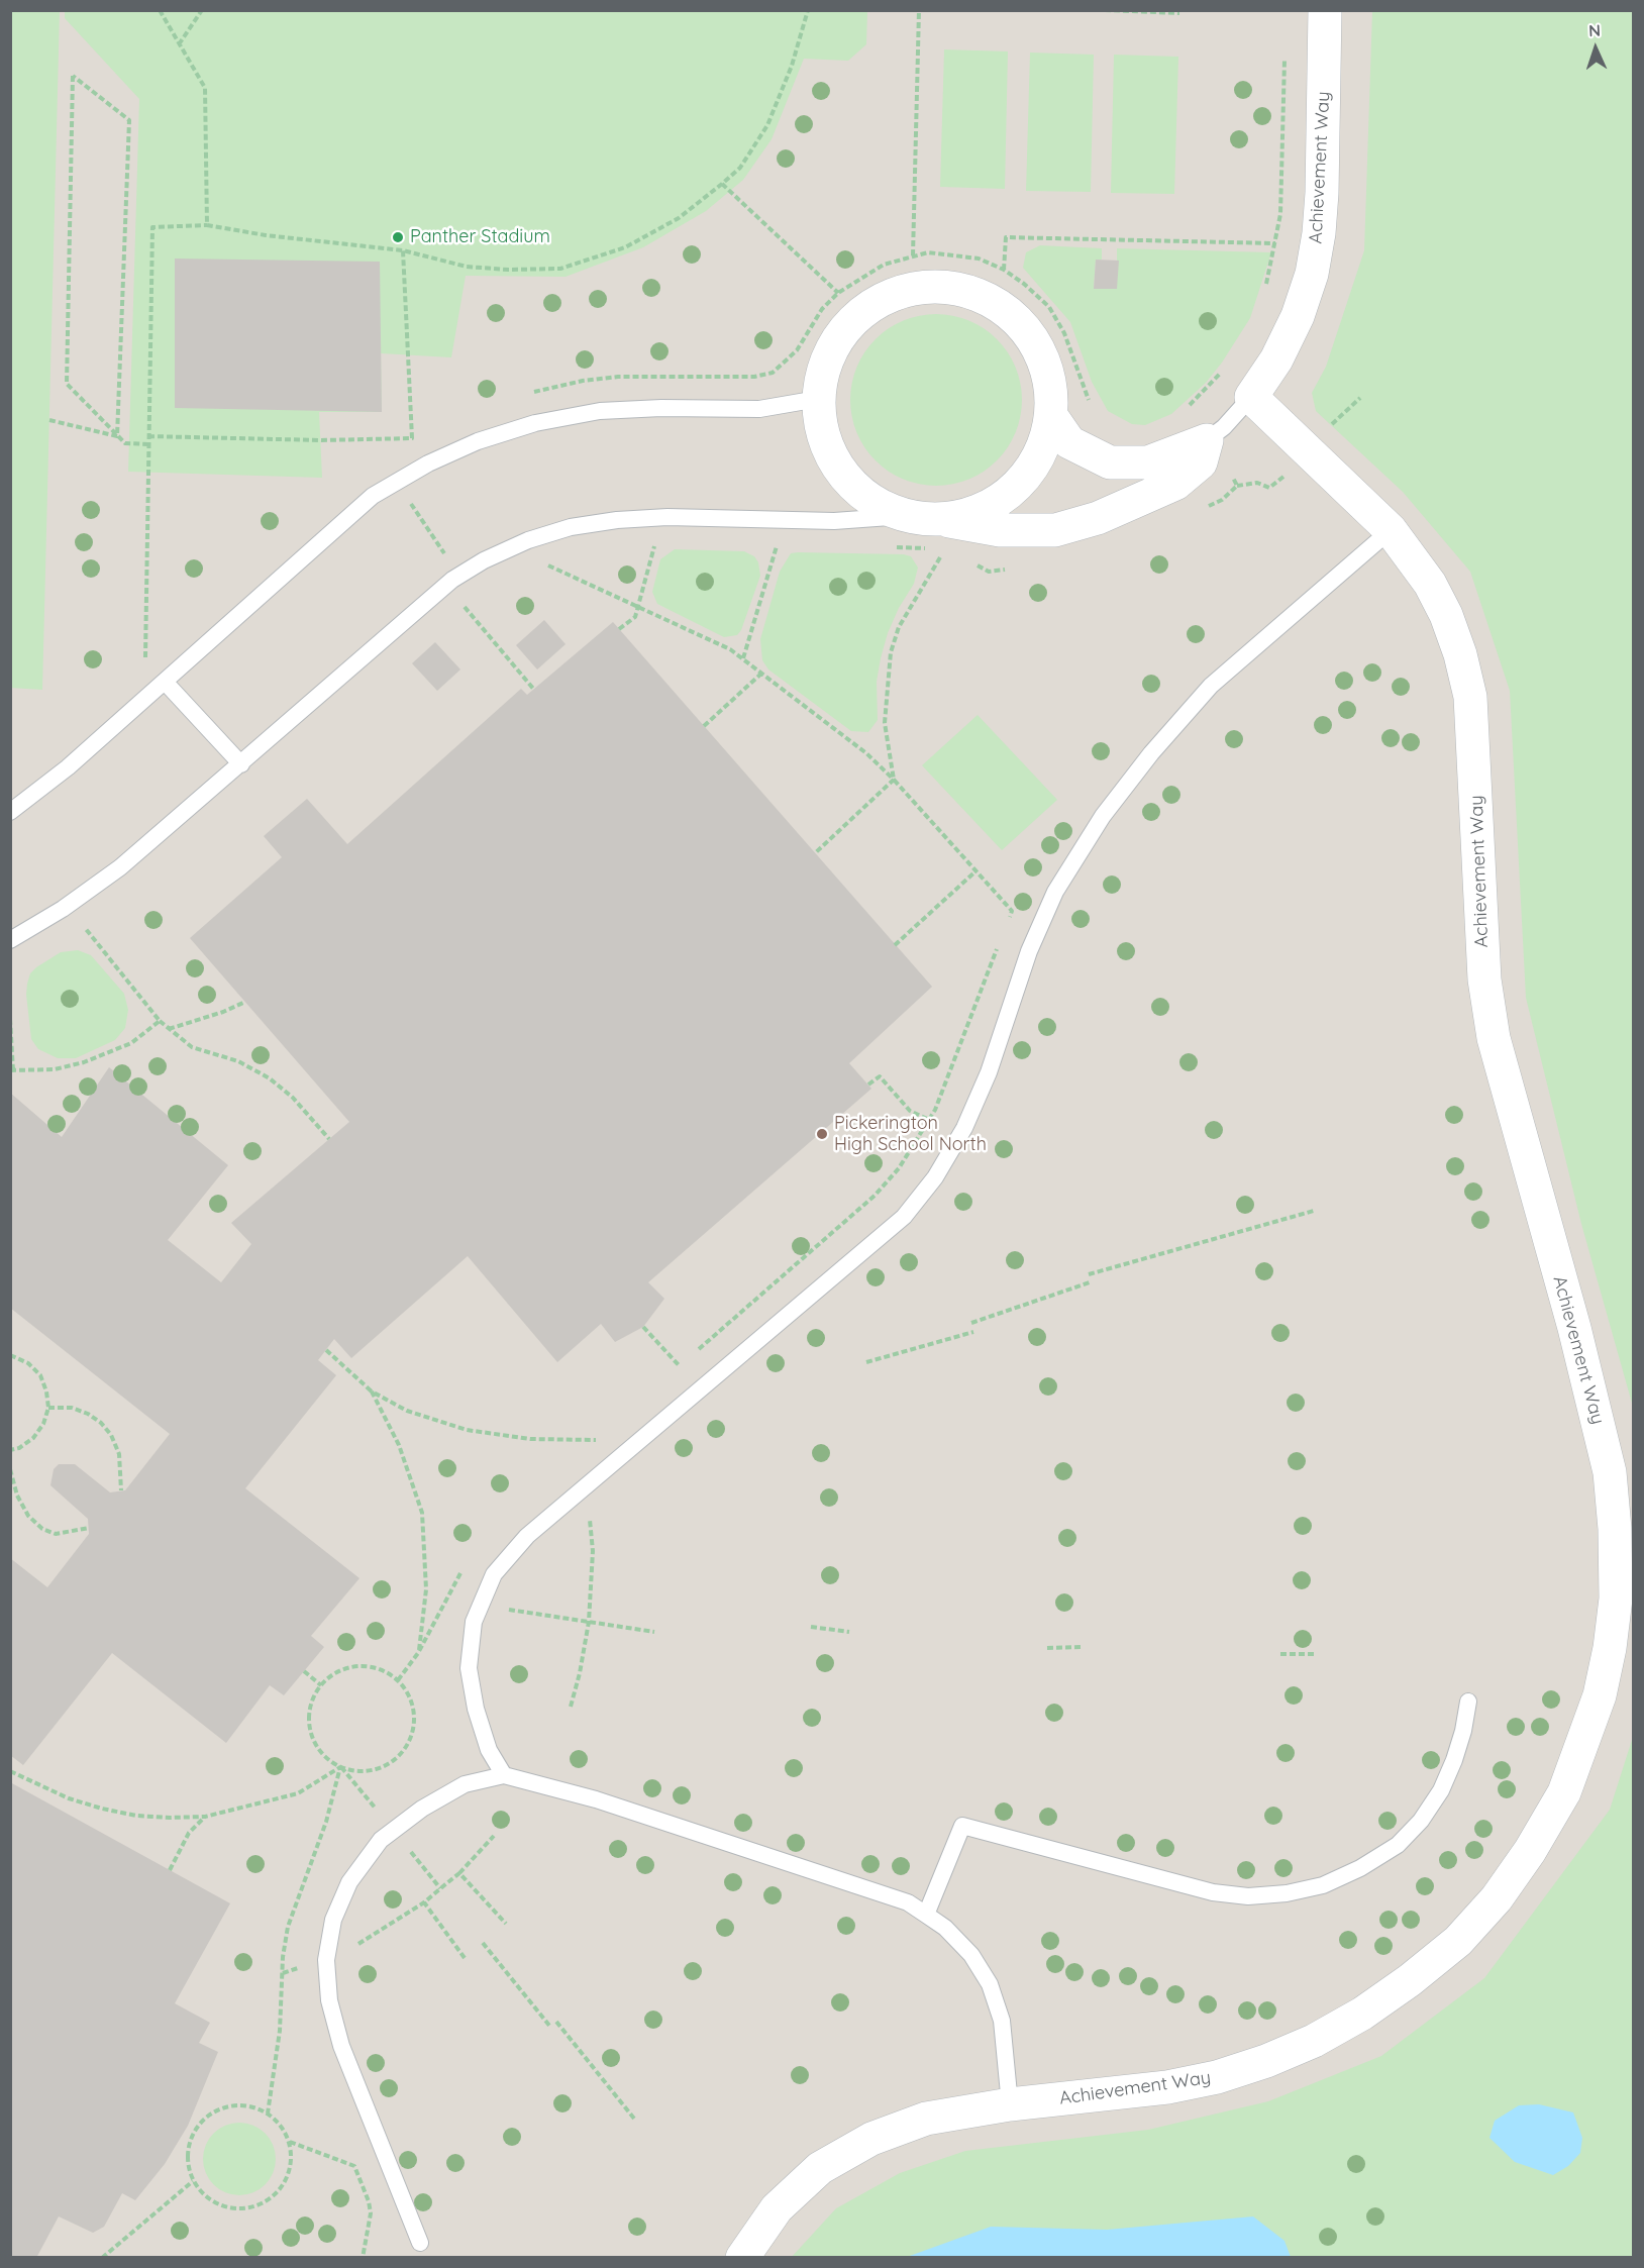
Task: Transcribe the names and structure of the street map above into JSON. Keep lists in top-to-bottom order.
{
  "streets": {
    "street": ["Achievement Way"]
  },
  "places": ["Panther Stadium", "Pickerington High School North"],
  "north": "top"
}
